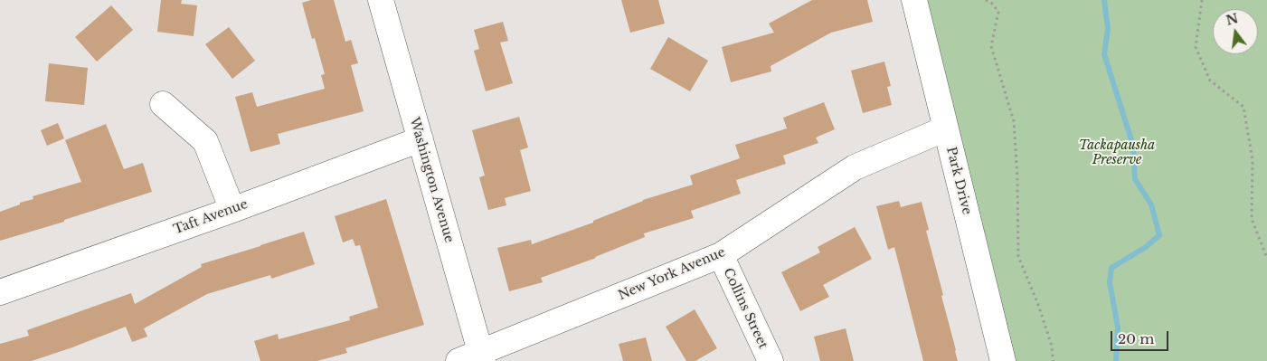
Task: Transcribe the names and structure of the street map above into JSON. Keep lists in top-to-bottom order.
{
  "streets": {
    "street": [
      "Washington Avenue",
      "Park Drive",
      "Taft Avenue",
      "New York Avenue",
      "Collins Street"
    ]
  },
  "crossings": [
    ["Washington Avenue", "Taft Avenue"],
    ["Washington Avenue", "New York Avenue"],
    ["Park Drive", "New York Avenue"],
    ["New York Avenue", "Collins Street"]
  ],
  "parks": ["Tackapausha Preserve"],
  "scale_bar": "20 m",
  "north": "top"
}
